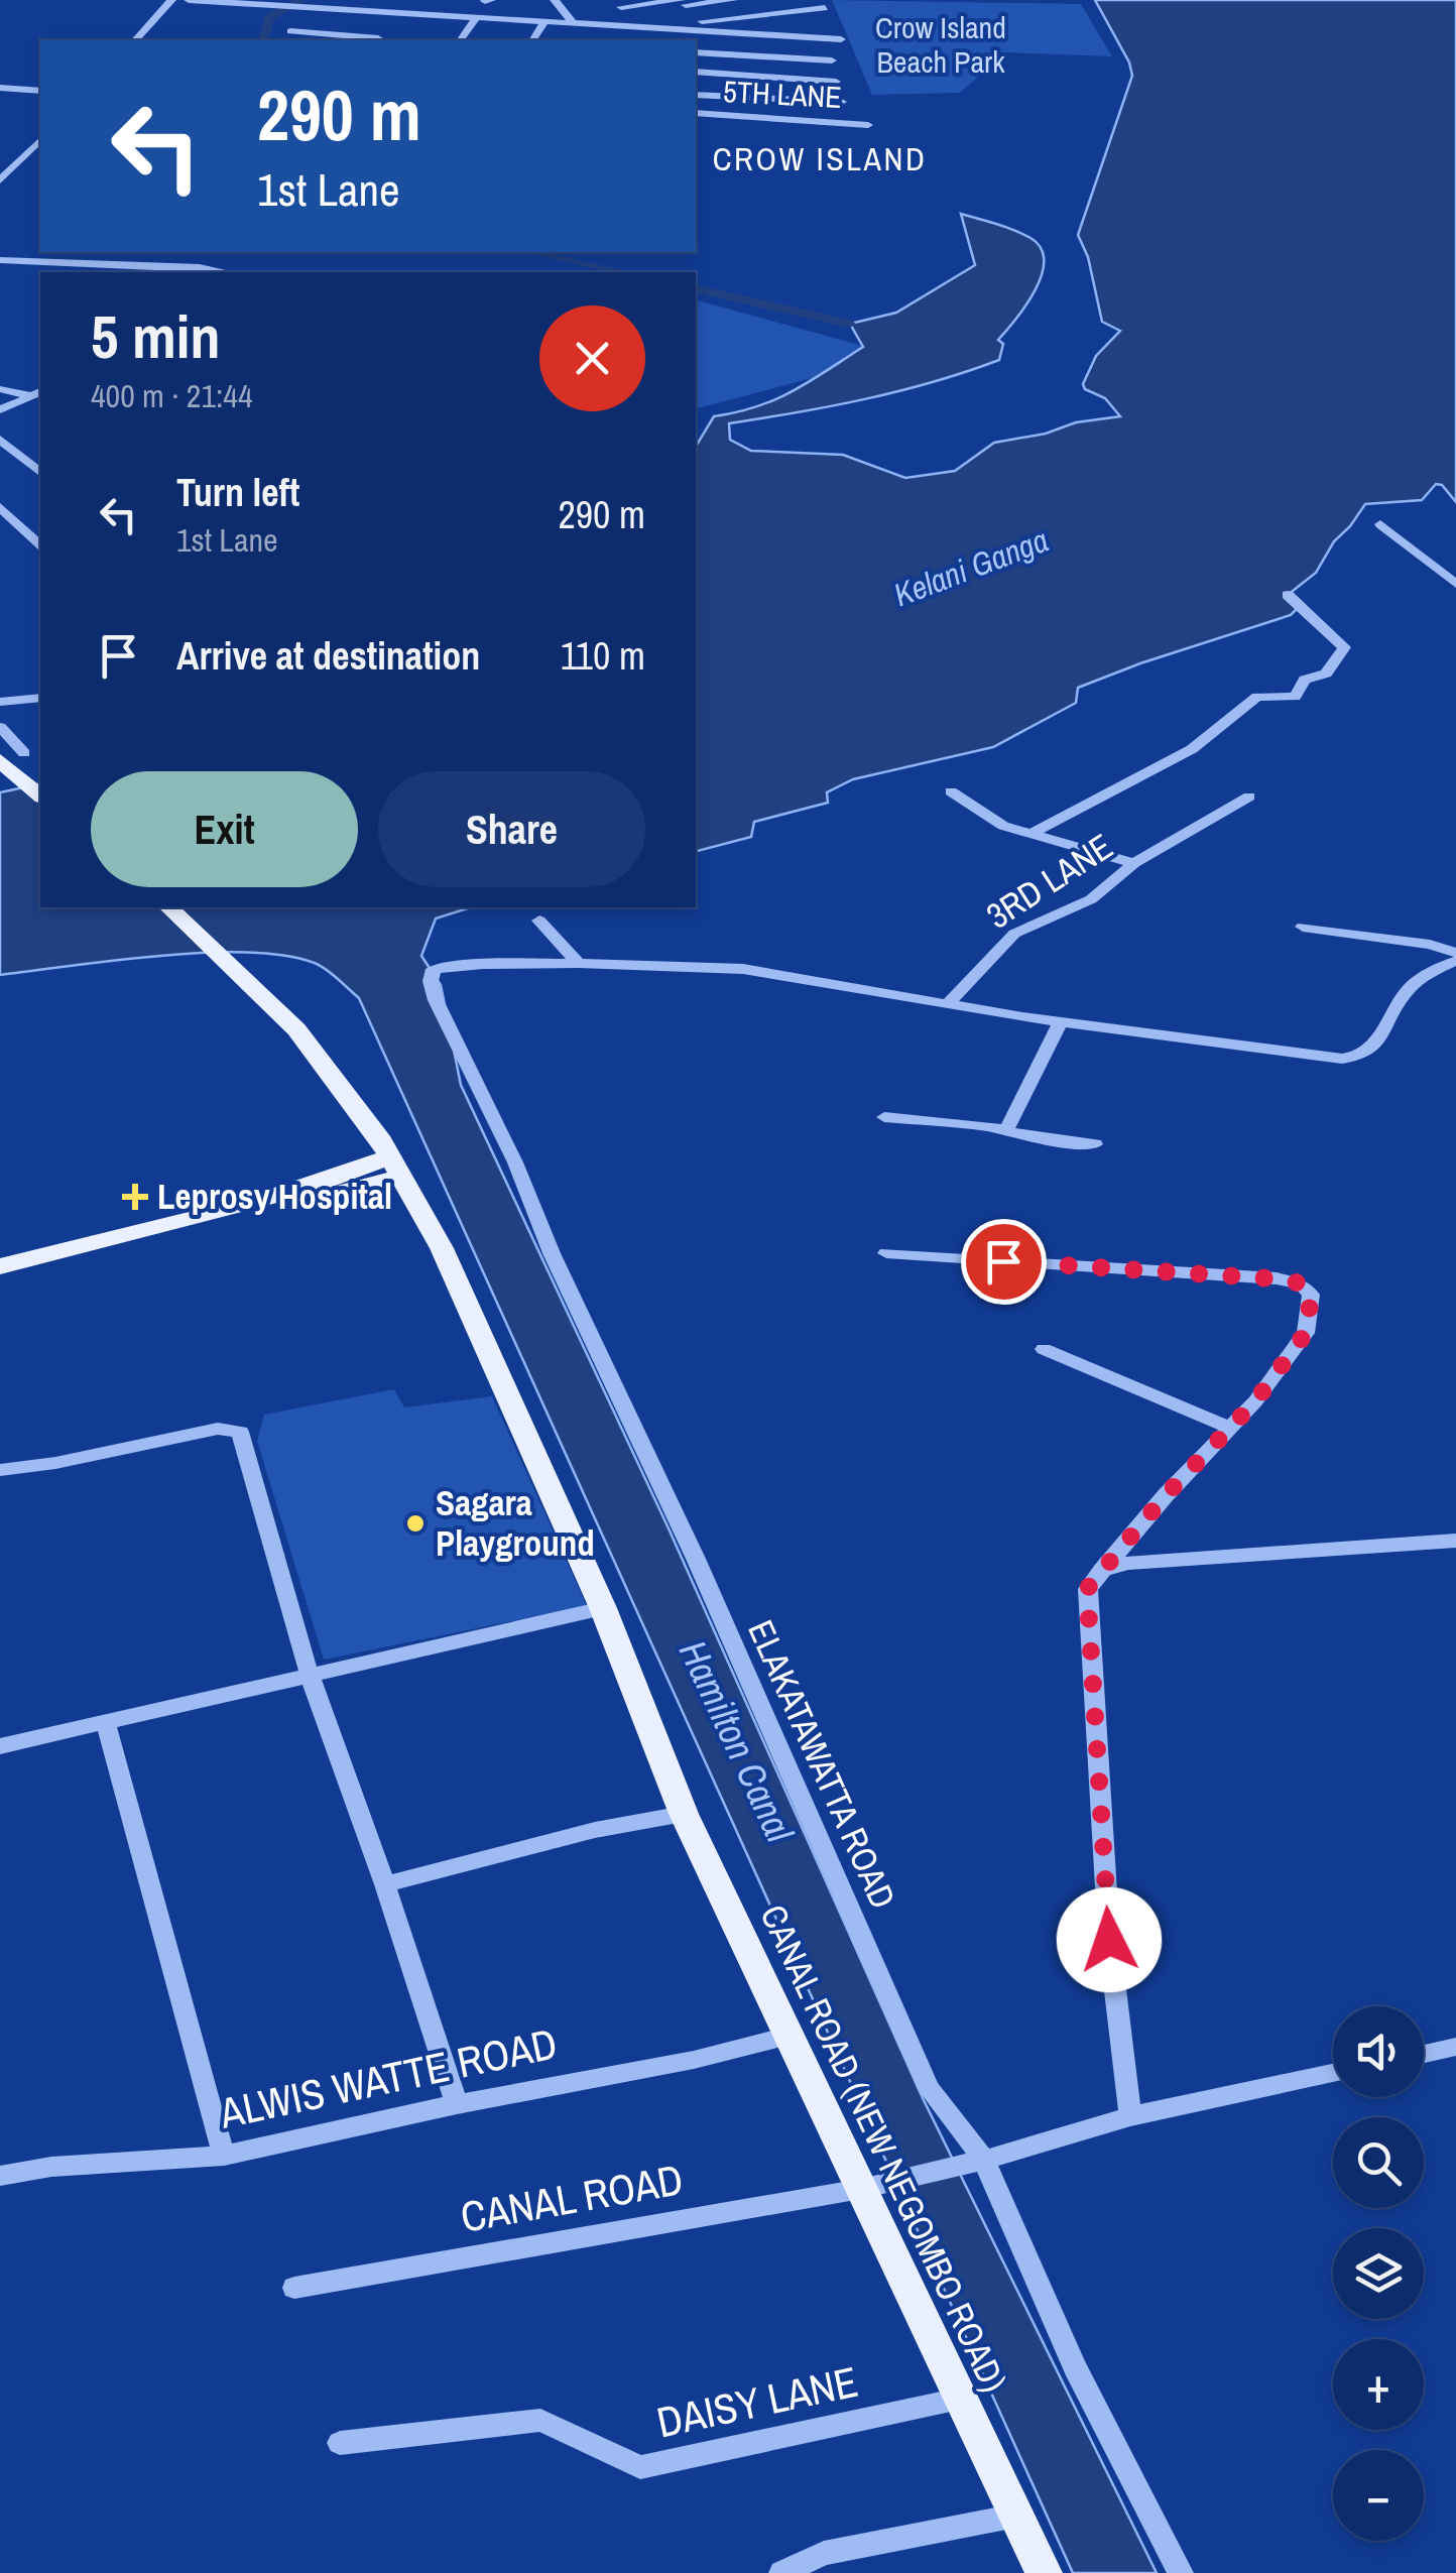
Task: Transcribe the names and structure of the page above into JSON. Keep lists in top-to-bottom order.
{
  "streets": {
    "main road": ["CANAL ROAD (NEW NEGOMBO ROAD)"],
    "street": [
      "5TH LANE",
      "3RD LANE",
      "ELAKATAWATTA ROAD",
      "ALWIS WATTE ROAD",
      "CANAL ROAD",
      "DAISY LANE"
    ]
  },
  "crossings": [
    ["ELAKATAWATTA ROAD", "CANAL ROAD"],
    ["ALWIS WATTE ROAD", "CANAL ROAD (NEW NEGOMBO ROAD)"],
    ["CANAL ROAD (NEW NEGOMBO ROAD)", "CANAL ROAD"],
    ["CANAL ROAD (NEW NEGOMBO ROAD)", "DAISY LANE"]
  ],
  "districts": ["CROW ISLAND"],
  "water": ["Kelani Ganga", "Hamilton Canal"],
  "parks": ["Crow Island Beach Park"],
  "places": {
    "health": ["Leprosy Hospital"],
    "other": ["Sagara Playground"]
  },
  "page": {
    "turn": ["290 m", "1st Lane"],
    "heading": ["5 min", "400 m · 21:44"],
    "list": [
      {
        "name": "Turn left",
        "note": "1st Lane",
        "value": "290 m"
      },
      {
        "name": "Arrive at destination",
        "value": "110 m"
      }
    ],
    "buttons": ["Exit", "Share"],
    "map_buttons": ["+", "−"]
  }
}
